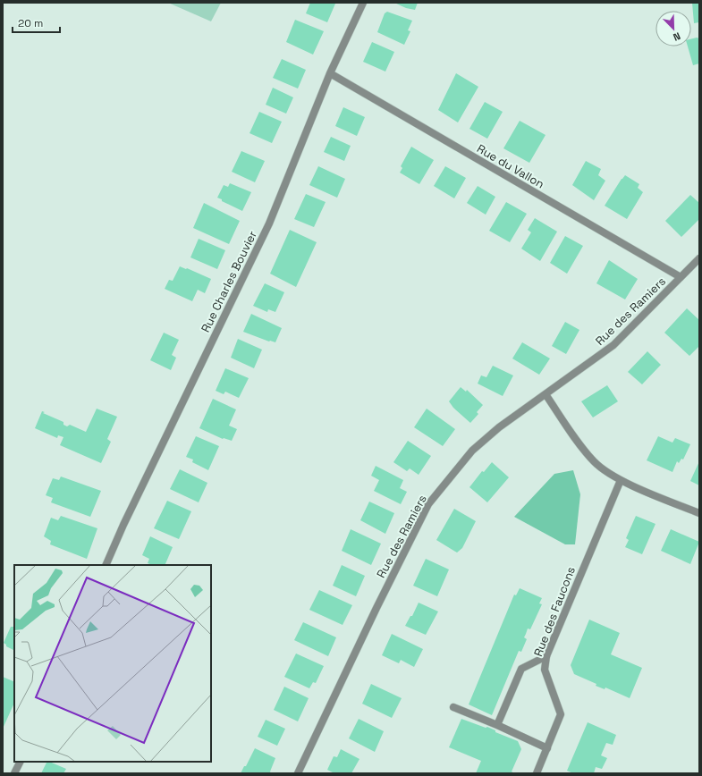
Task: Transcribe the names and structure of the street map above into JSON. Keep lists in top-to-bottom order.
{
  "streets": {
    "street": [
      "Rue du Vallon",
      "Rue Charles Bouvier",
      "Rue des Ramiers",
      "Rue des Faucons"
    ]
  },
  "crossings": [
    ["Rue du Vallon", "Rue Charles Bouvier"],
    ["Rue du Vallon", "Rue des Ramiers"]
  ],
  "scale_bar": "20 m",
  "north": "bottom right"
}
